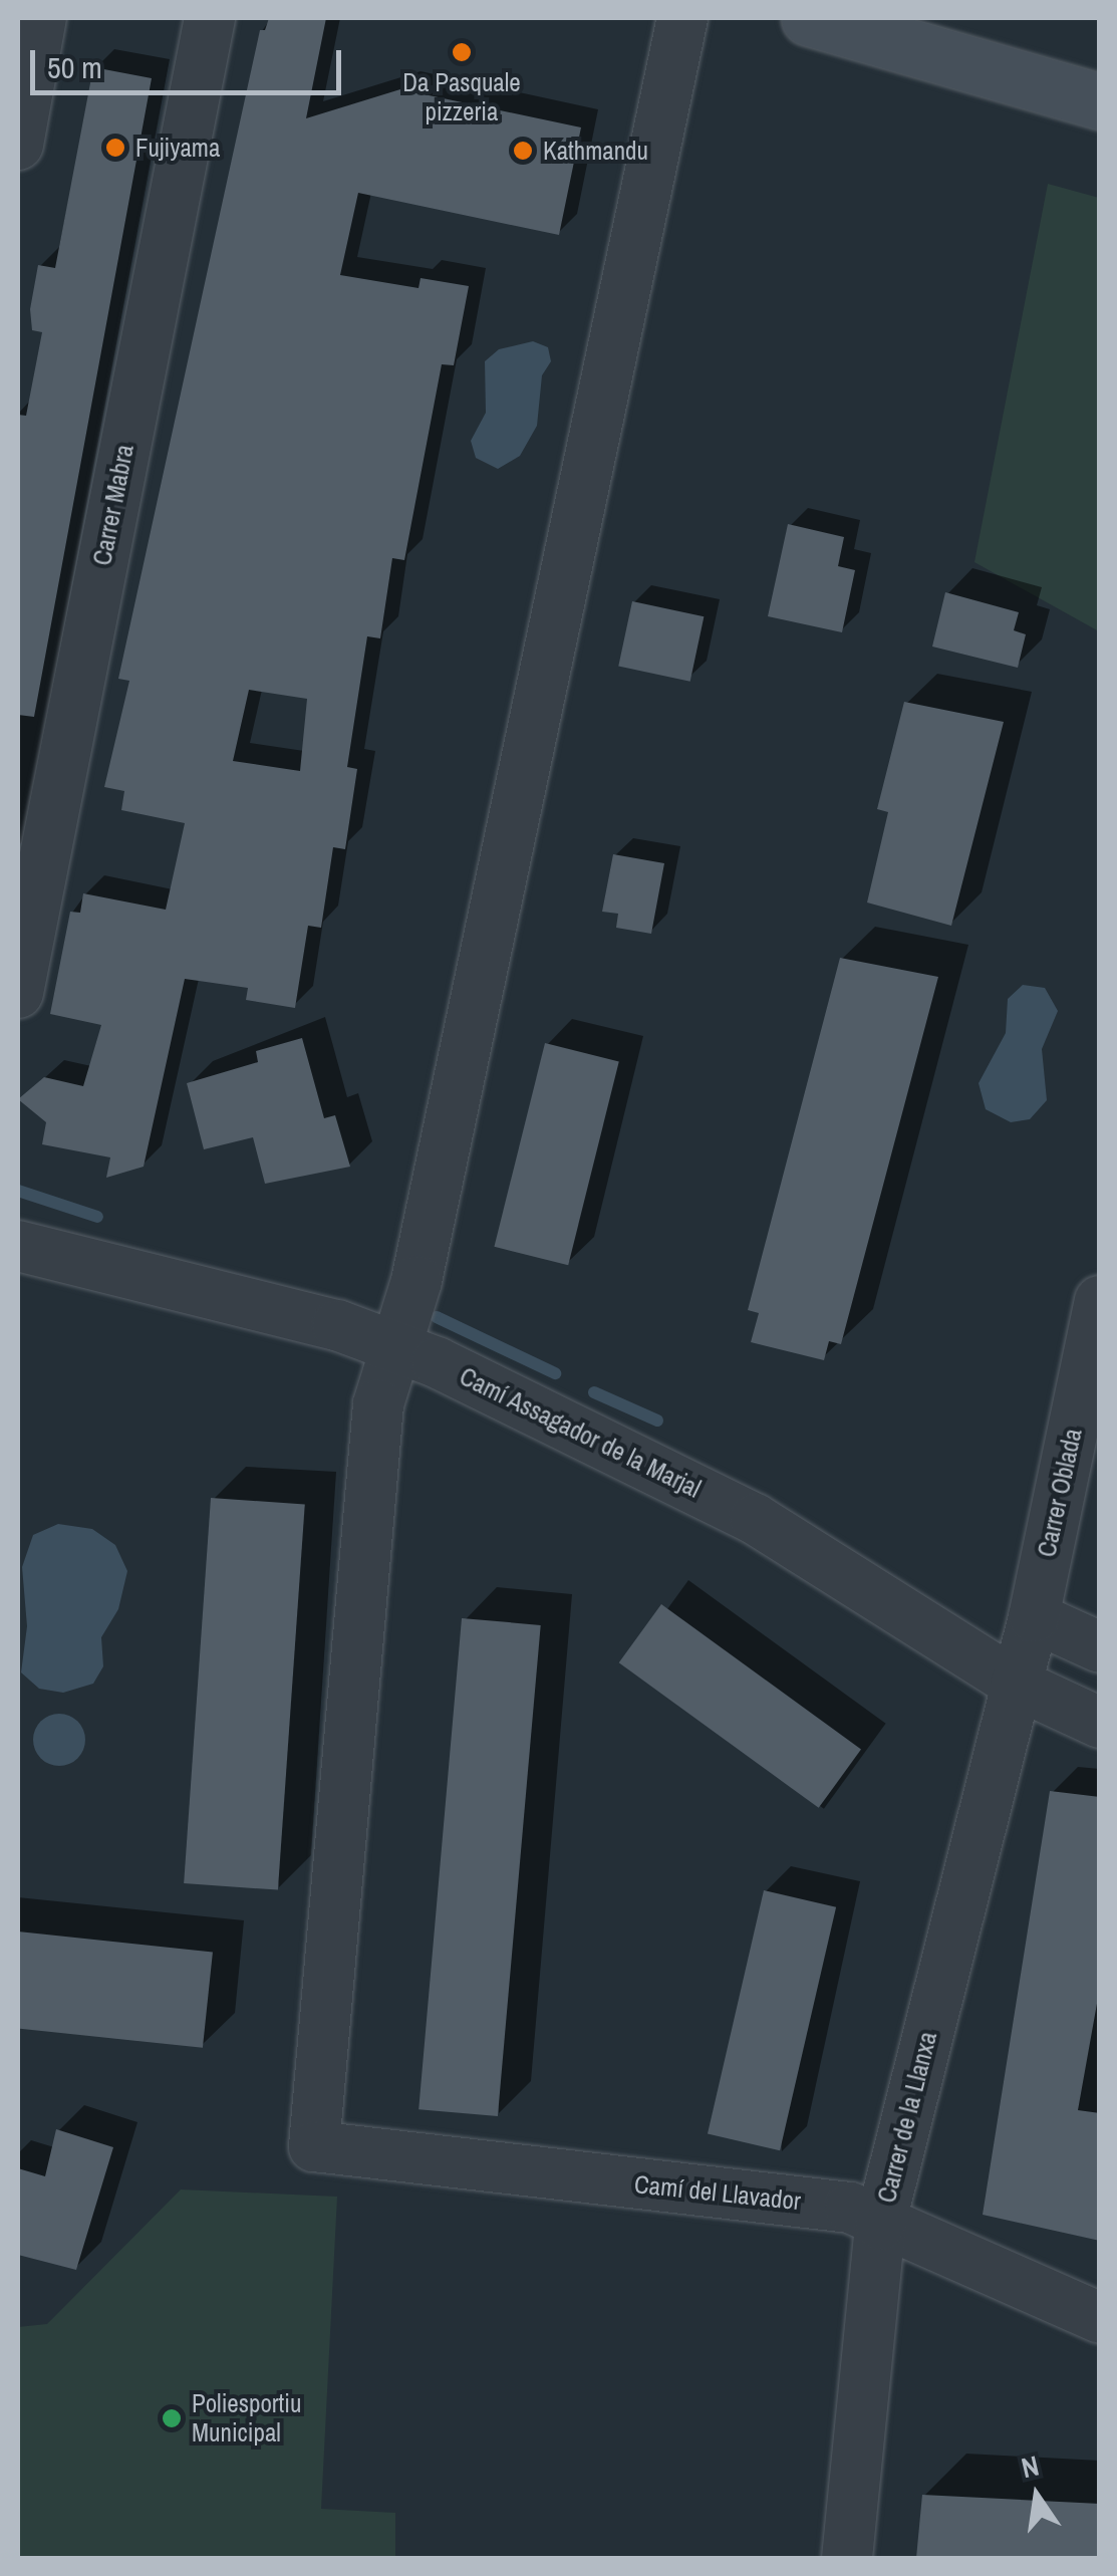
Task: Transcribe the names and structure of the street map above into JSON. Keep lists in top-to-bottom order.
{
  "streets": {
    "street": [
      "Carrer Mabra",
      "Camí Assagador de la Marjal",
      "Carrer Oblada",
      "Carrer de la Llanxa",
      "Camí del Llavador"
    ]
  },
  "crossings": [
    ["Camí Assagador de la Marjal", "Carrer Oblada"],
    ["Camí Assagador de la Marjal", "Carrer de la Llanxa"],
    ["Camí Assagador de la Marjal", "Camí del Llavador"],
    ["Carrer Oblada", "Carrer de la Llanxa"],
    ["Carrer de la Llanxa", "Camí del Llavador"]
  ],
  "places": [
    "Da Pasquale pizzeria",
    "Fujiyama",
    "Kathmandu",
    "Poliesportiu Municipal"
  ],
  "scale_bar": "50 m",
  "north": "top"
}
